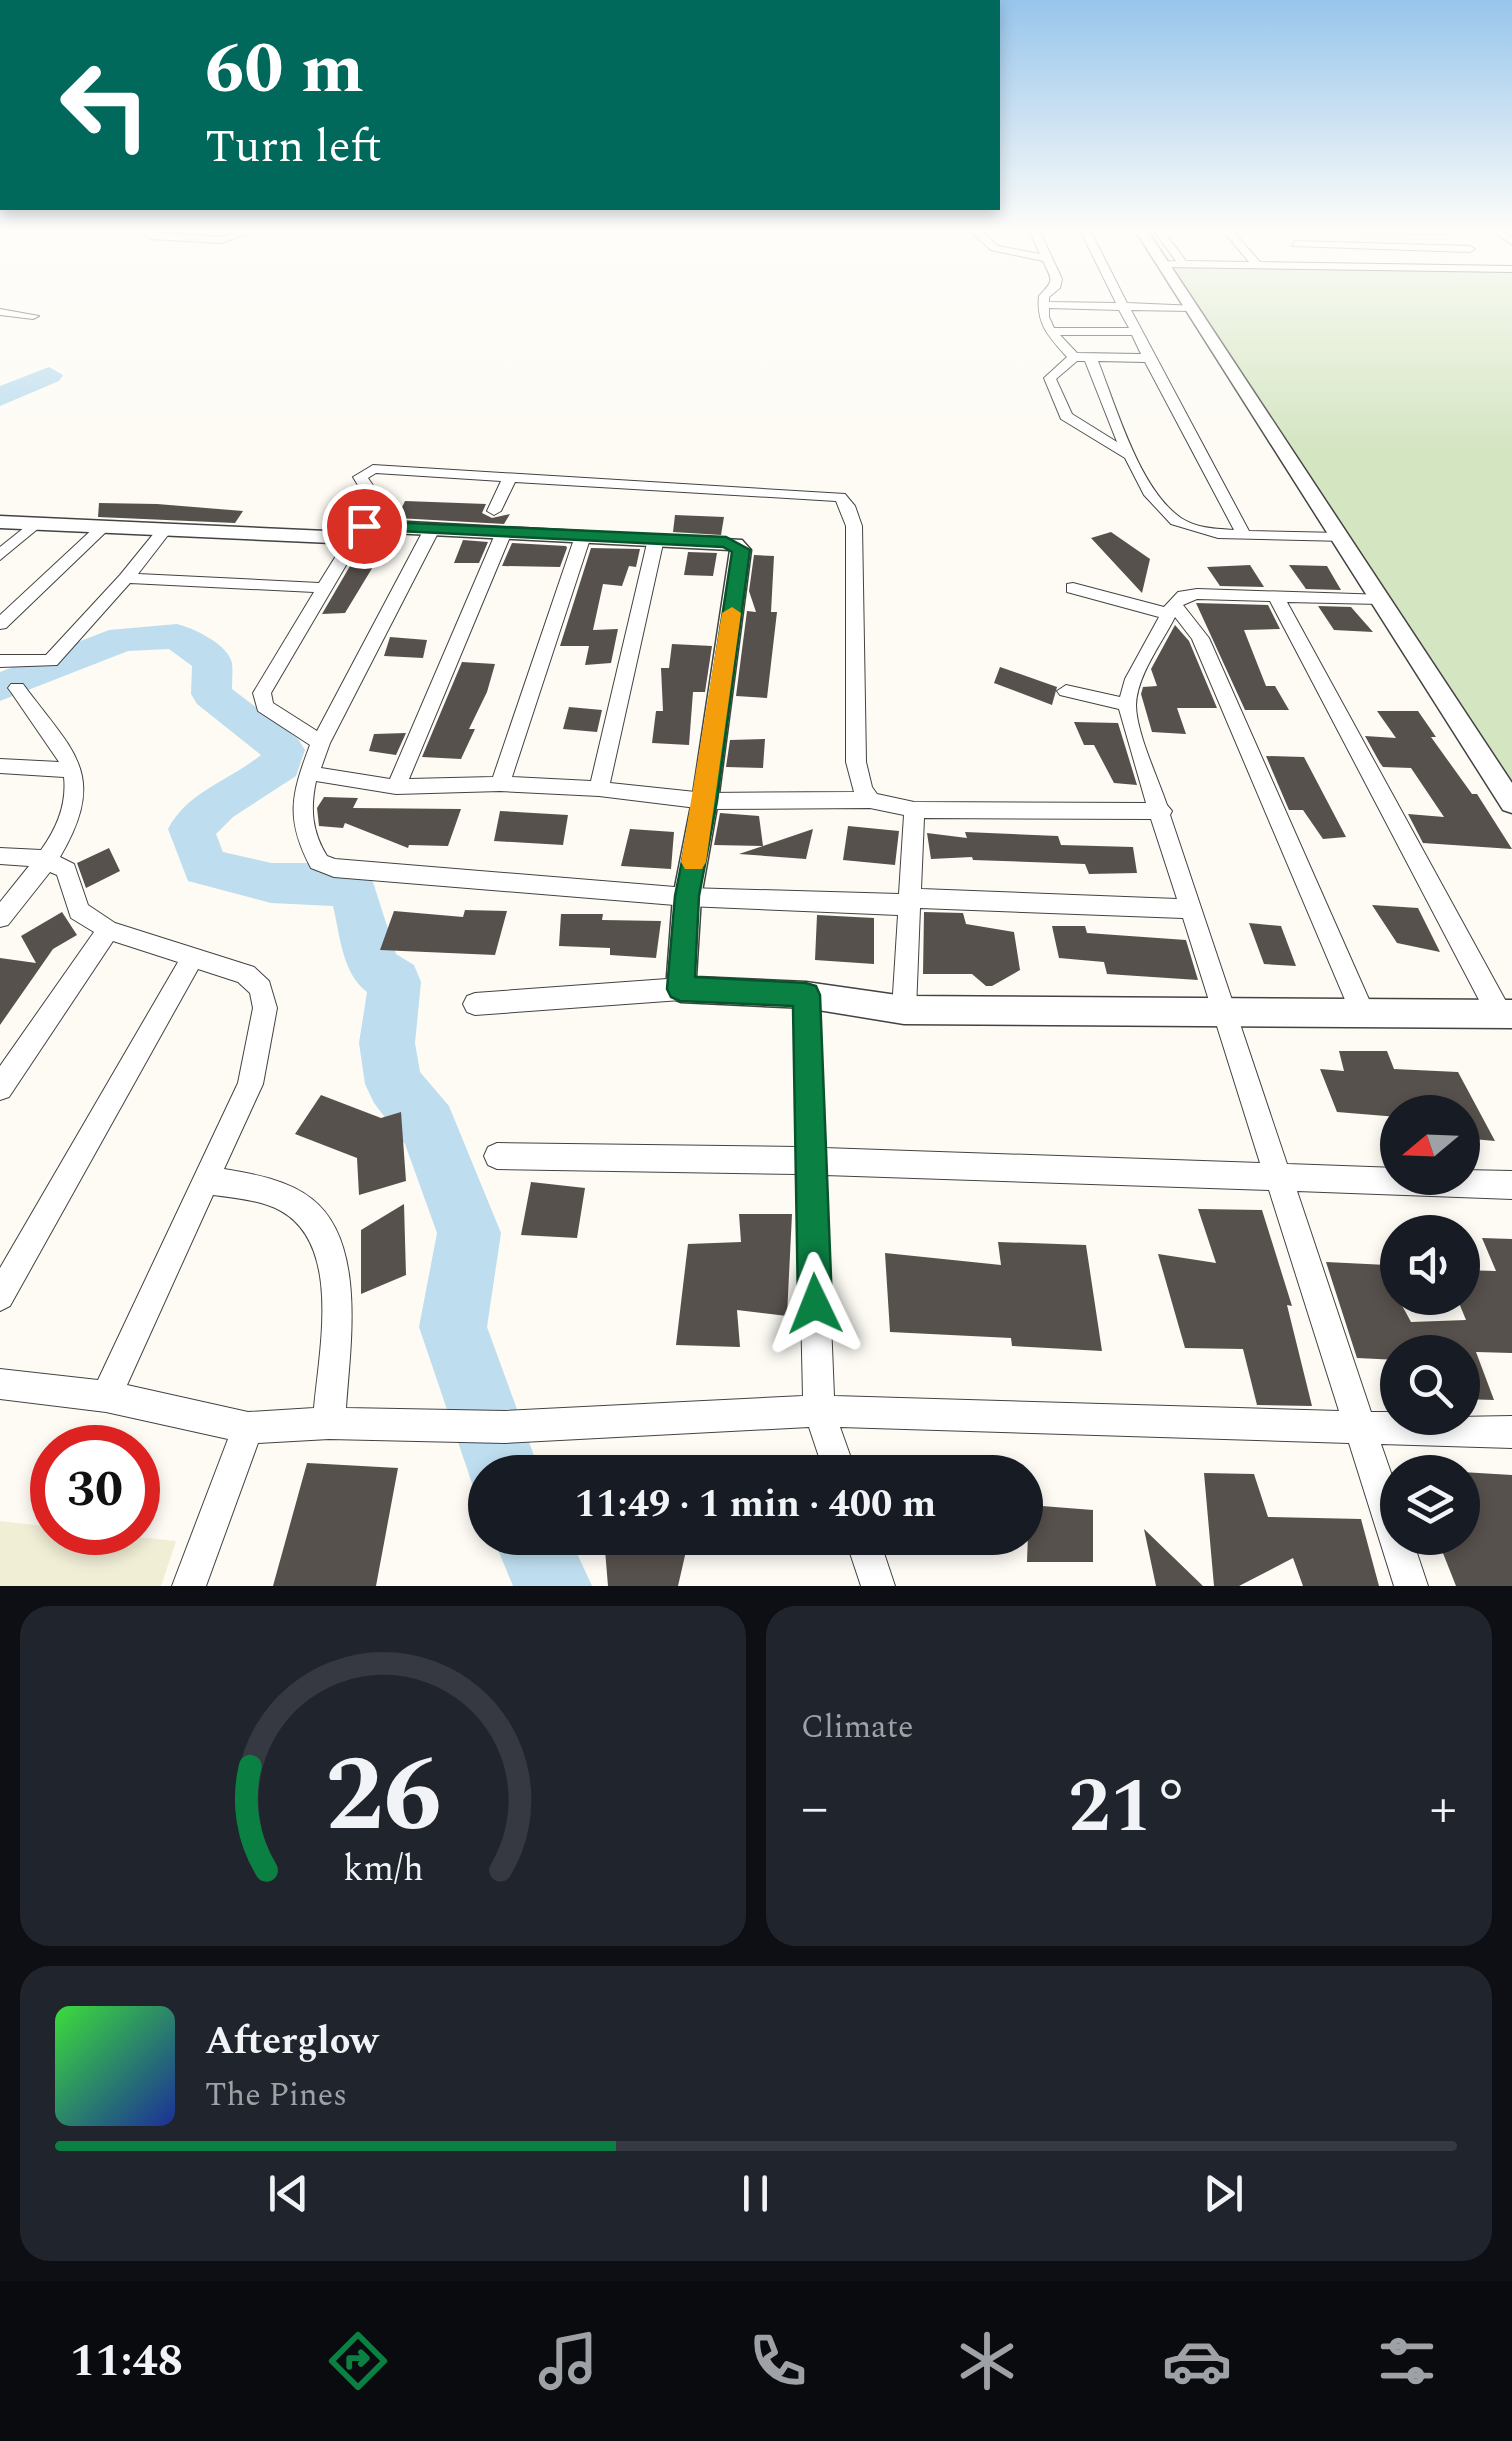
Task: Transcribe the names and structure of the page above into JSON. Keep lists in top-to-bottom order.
{
  "north": "left",
  "page": {
    "turn": ["60 m", "Turn left"],
    "limit": "30",
    "trip": "11:49 · 1 min · 400 m",
    "tile": "Climate",
    "heat": ["−", "21°", "+"],
    "song": ["Afterglow", "The Pines"],
    "tabs": "11:48",
    "gauge": ["26", "km/h"]
  }
}
